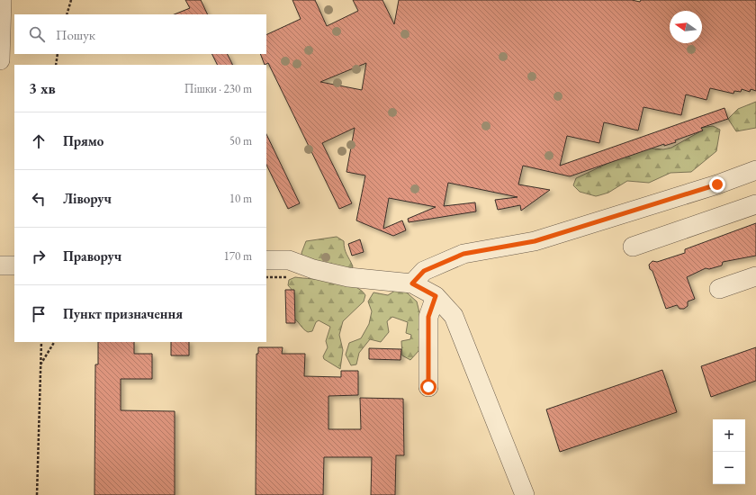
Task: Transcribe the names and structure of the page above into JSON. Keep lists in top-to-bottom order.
{
  "north": "left",
  "page": {
    "search": "Пошук",
    "heading": ["3 хв", "Пішки · 230 m"],
    "list": [
      ["Прямо", "50 m"],
      ["Ліворуч", "10 m"],
      ["Праворуч", "170 m"],
      "Пункт призначення"
    ],
    "map_buttons": ["+", "−"]
  }
}
